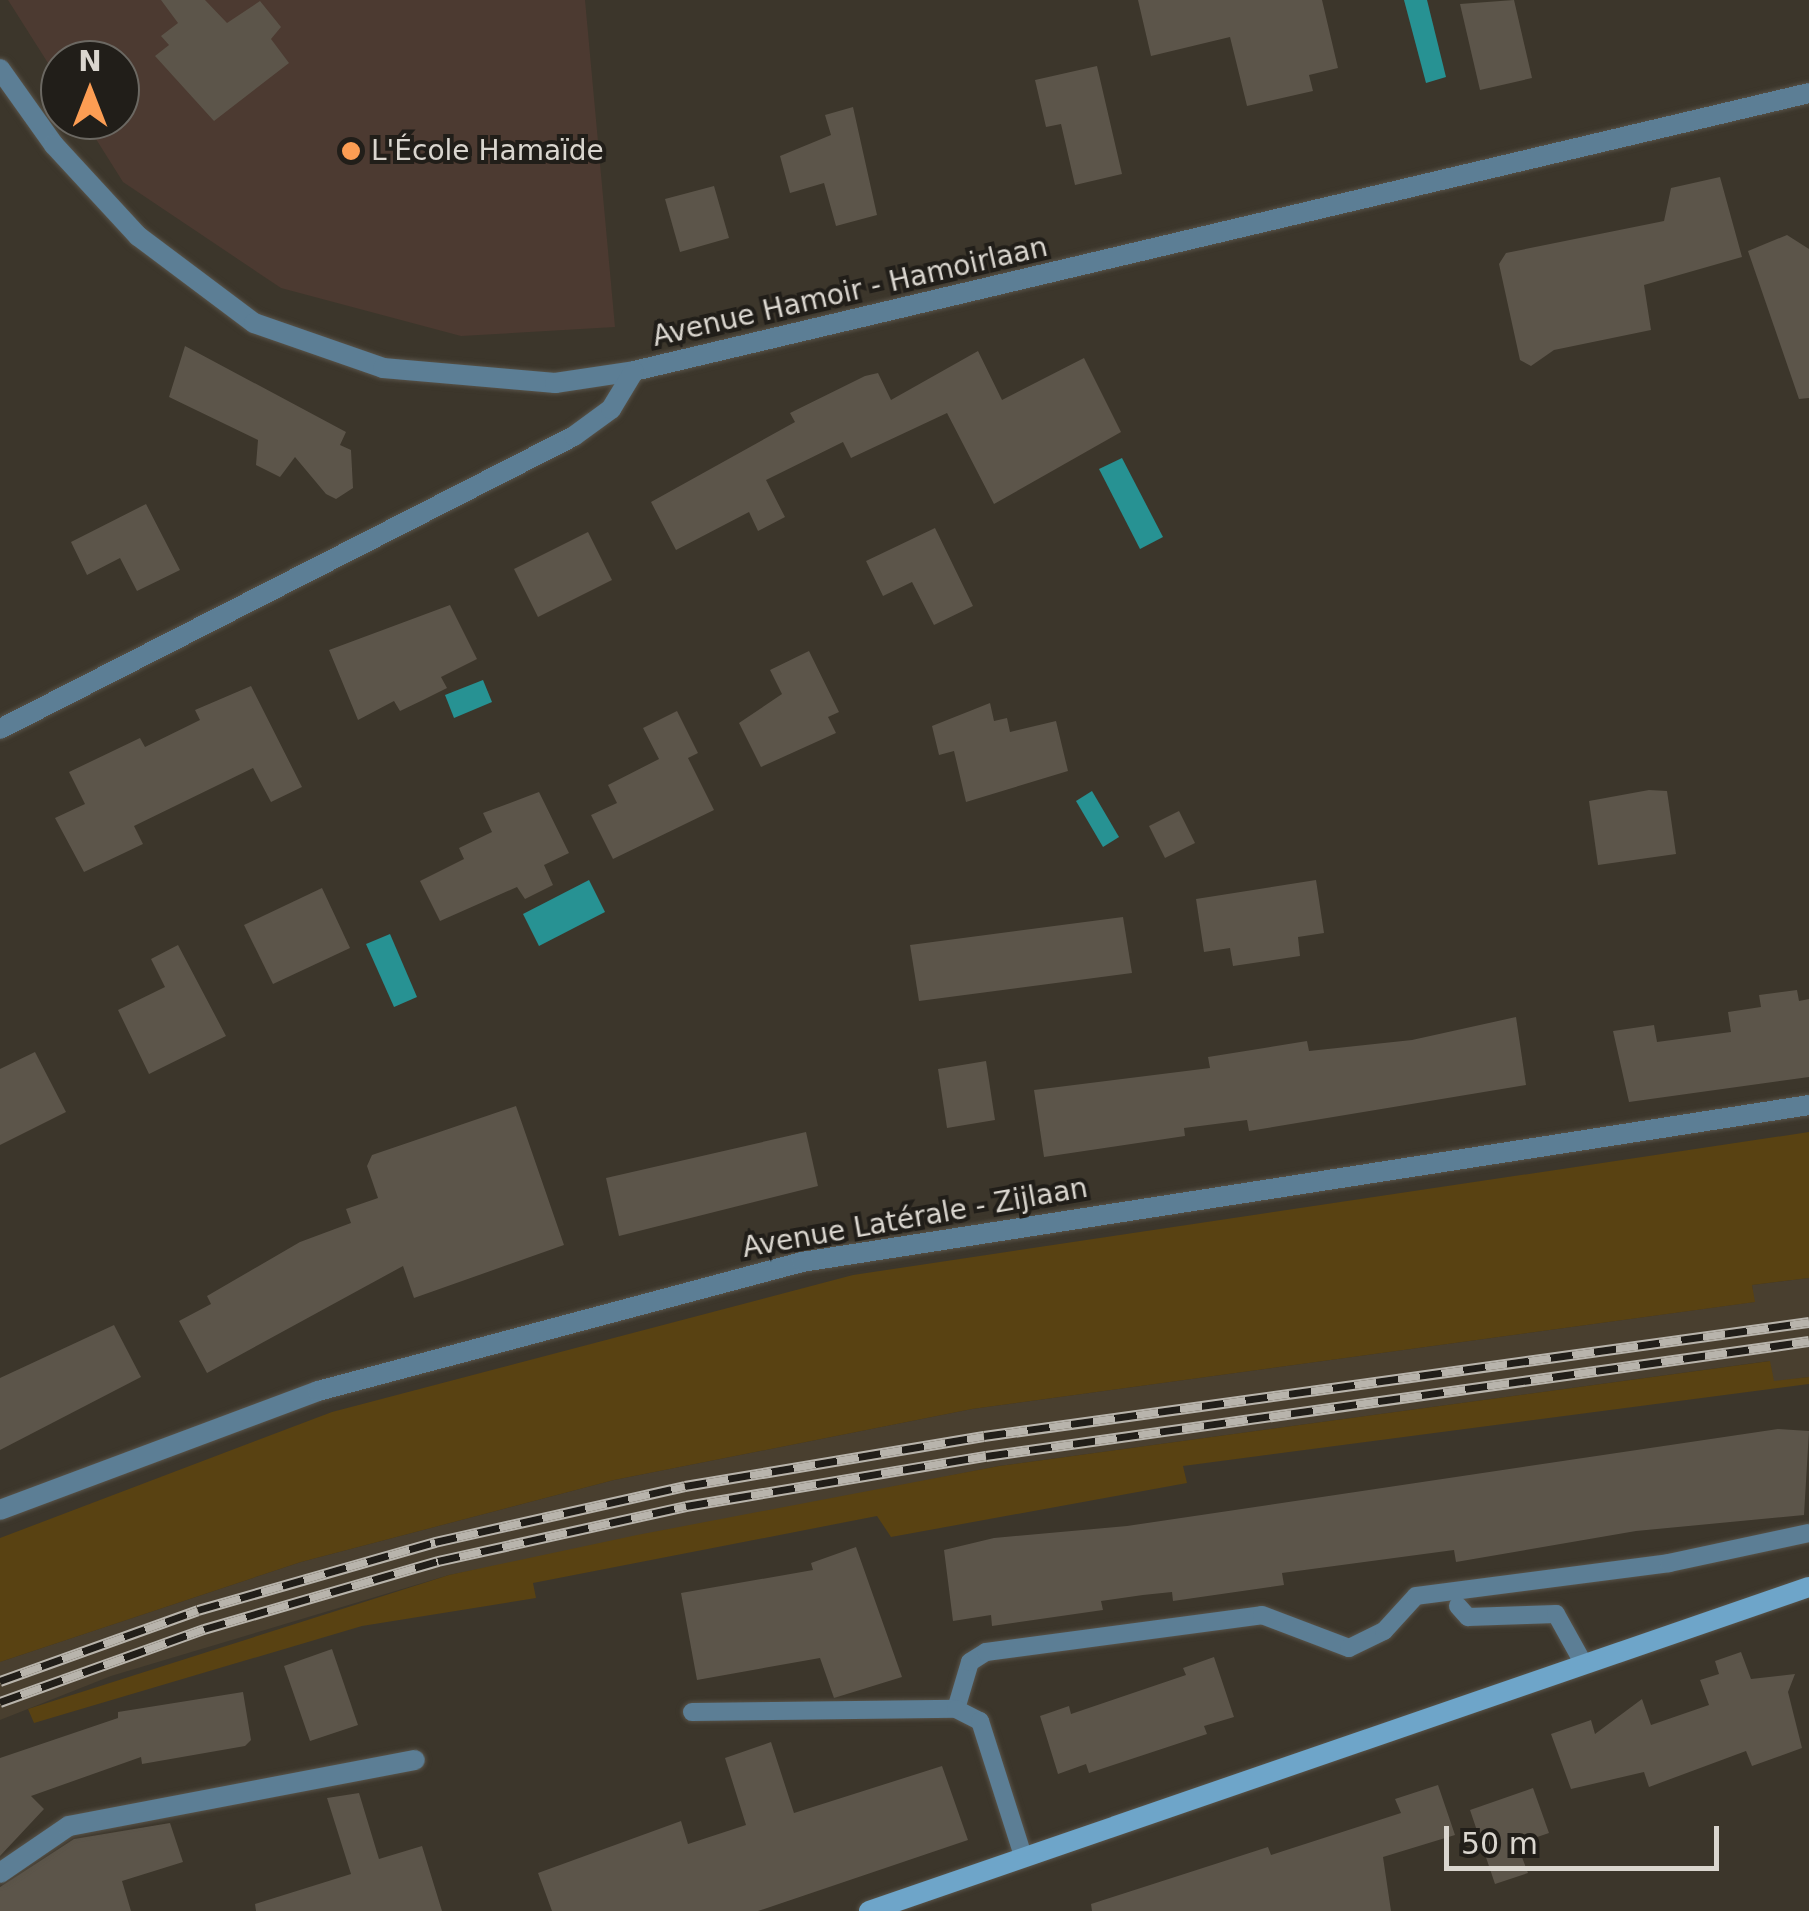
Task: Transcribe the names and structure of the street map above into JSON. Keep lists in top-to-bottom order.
{
  "streets": {
    "street": ["Avenue Hamoir - Hamoirlaan", "Avenue Latérale - Zijlaan"]
  },
  "places": ["L'École Hamaïde"],
  "scale_bar": "50 m",
  "north": "top"
}
